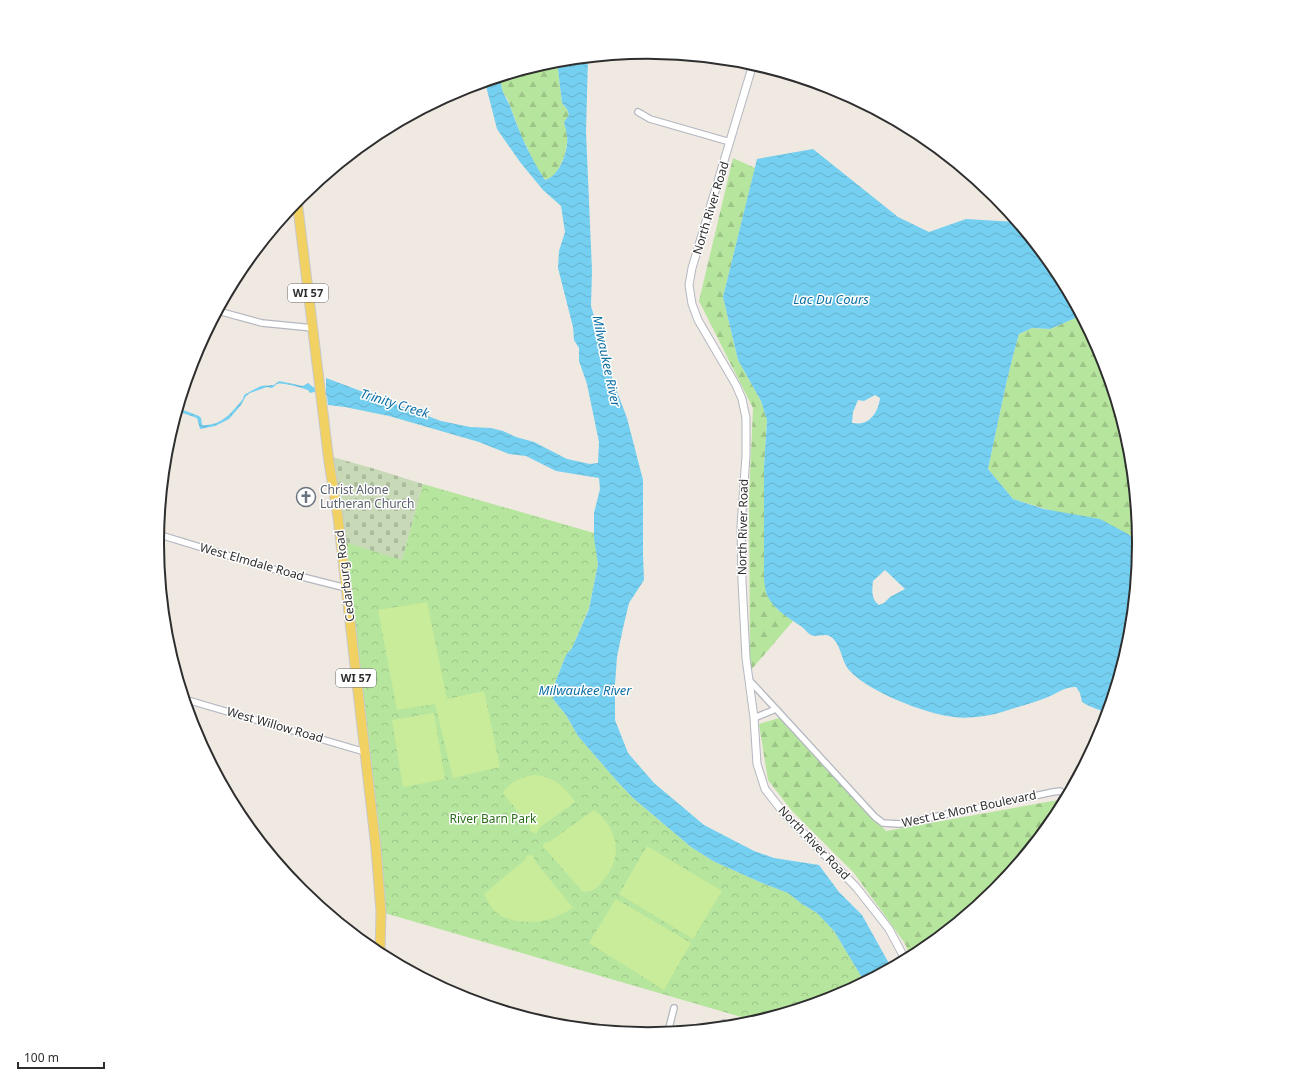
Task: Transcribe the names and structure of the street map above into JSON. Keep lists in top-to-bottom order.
{
  "streets": {
    "main road": ["WI 57", "Cedarburg Road"],
    "street": [
      "North River Road",
      "West Elmdale Road",
      "West Willow Road",
      "West Le Mont Boulevard"
    ]
  },
  "crossings": [
    ["North River Road", "West Le Mont Boulevard"],
    ["West Elmdale Road", "Cedarburg Road"],
    ["Cedarburg Road", "West Willow Road"]
  ],
  "water": ["Lac Du Cours", "Milwaukee River", "Trinity Creek"],
  "parks": ["River Barn Park"],
  "places": {
    "church": ["Christ Alone Lutheran Church"]
  },
  "scale_bar": "100 m"
}
